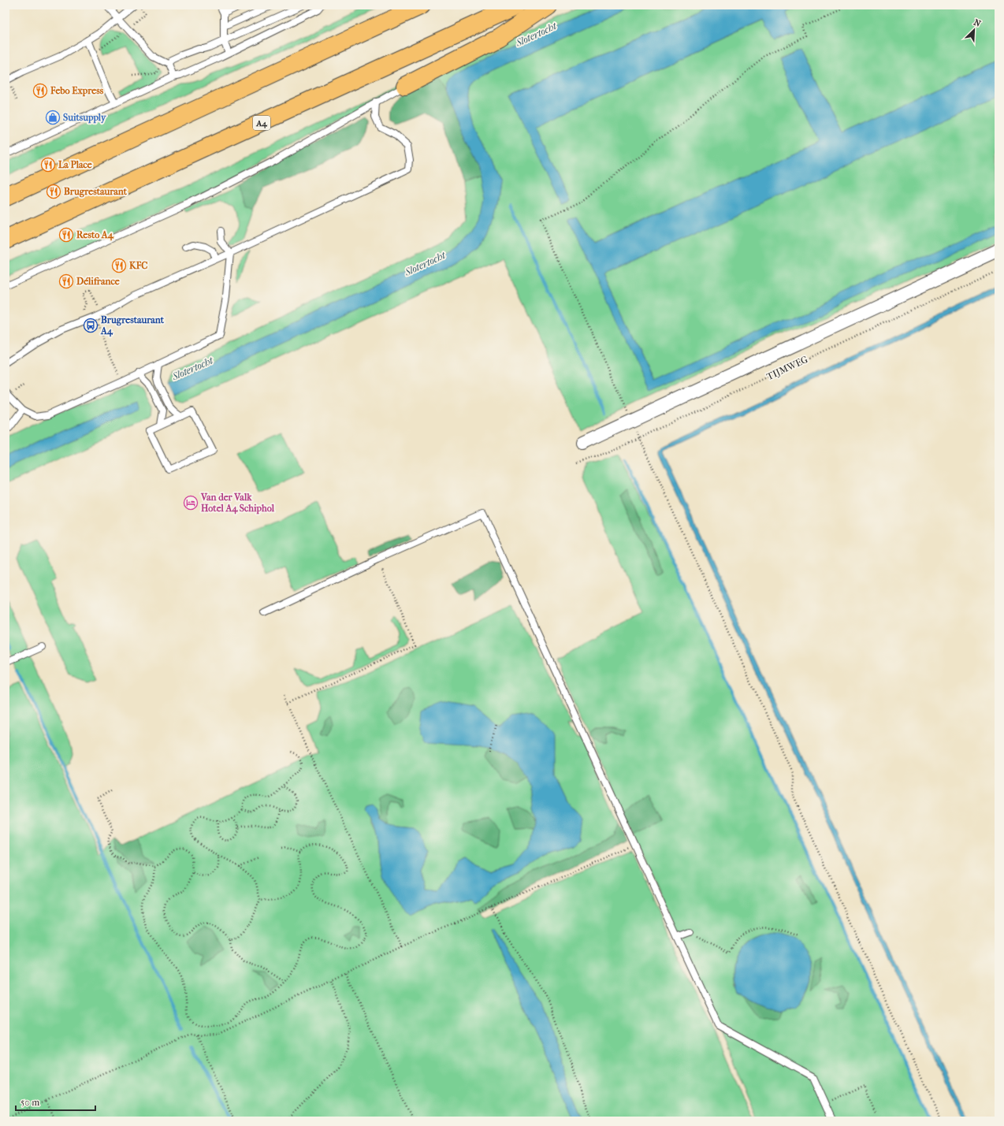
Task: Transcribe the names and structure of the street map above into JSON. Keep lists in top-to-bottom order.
{
  "streets": {
    "highway": ["A4"],
    "street": ["TIJMWEG"]
  },
  "water": ["Slotertocht"],
  "places": {
    "restaurant": [
      "Febo Express",
      "La Place",
      "Brugrestaurant",
      "Resto A4",
      "KFC",
      "Délifrance"
    ],
    "shop": ["Suitsupply"],
    "bus stop": ["Brugrestaurant A4"],
    "hotel": ["Van der Valk Hotel A4 Schiphol"]
  },
  "scale_bar": "50 m",
  "north": "top right"
}
